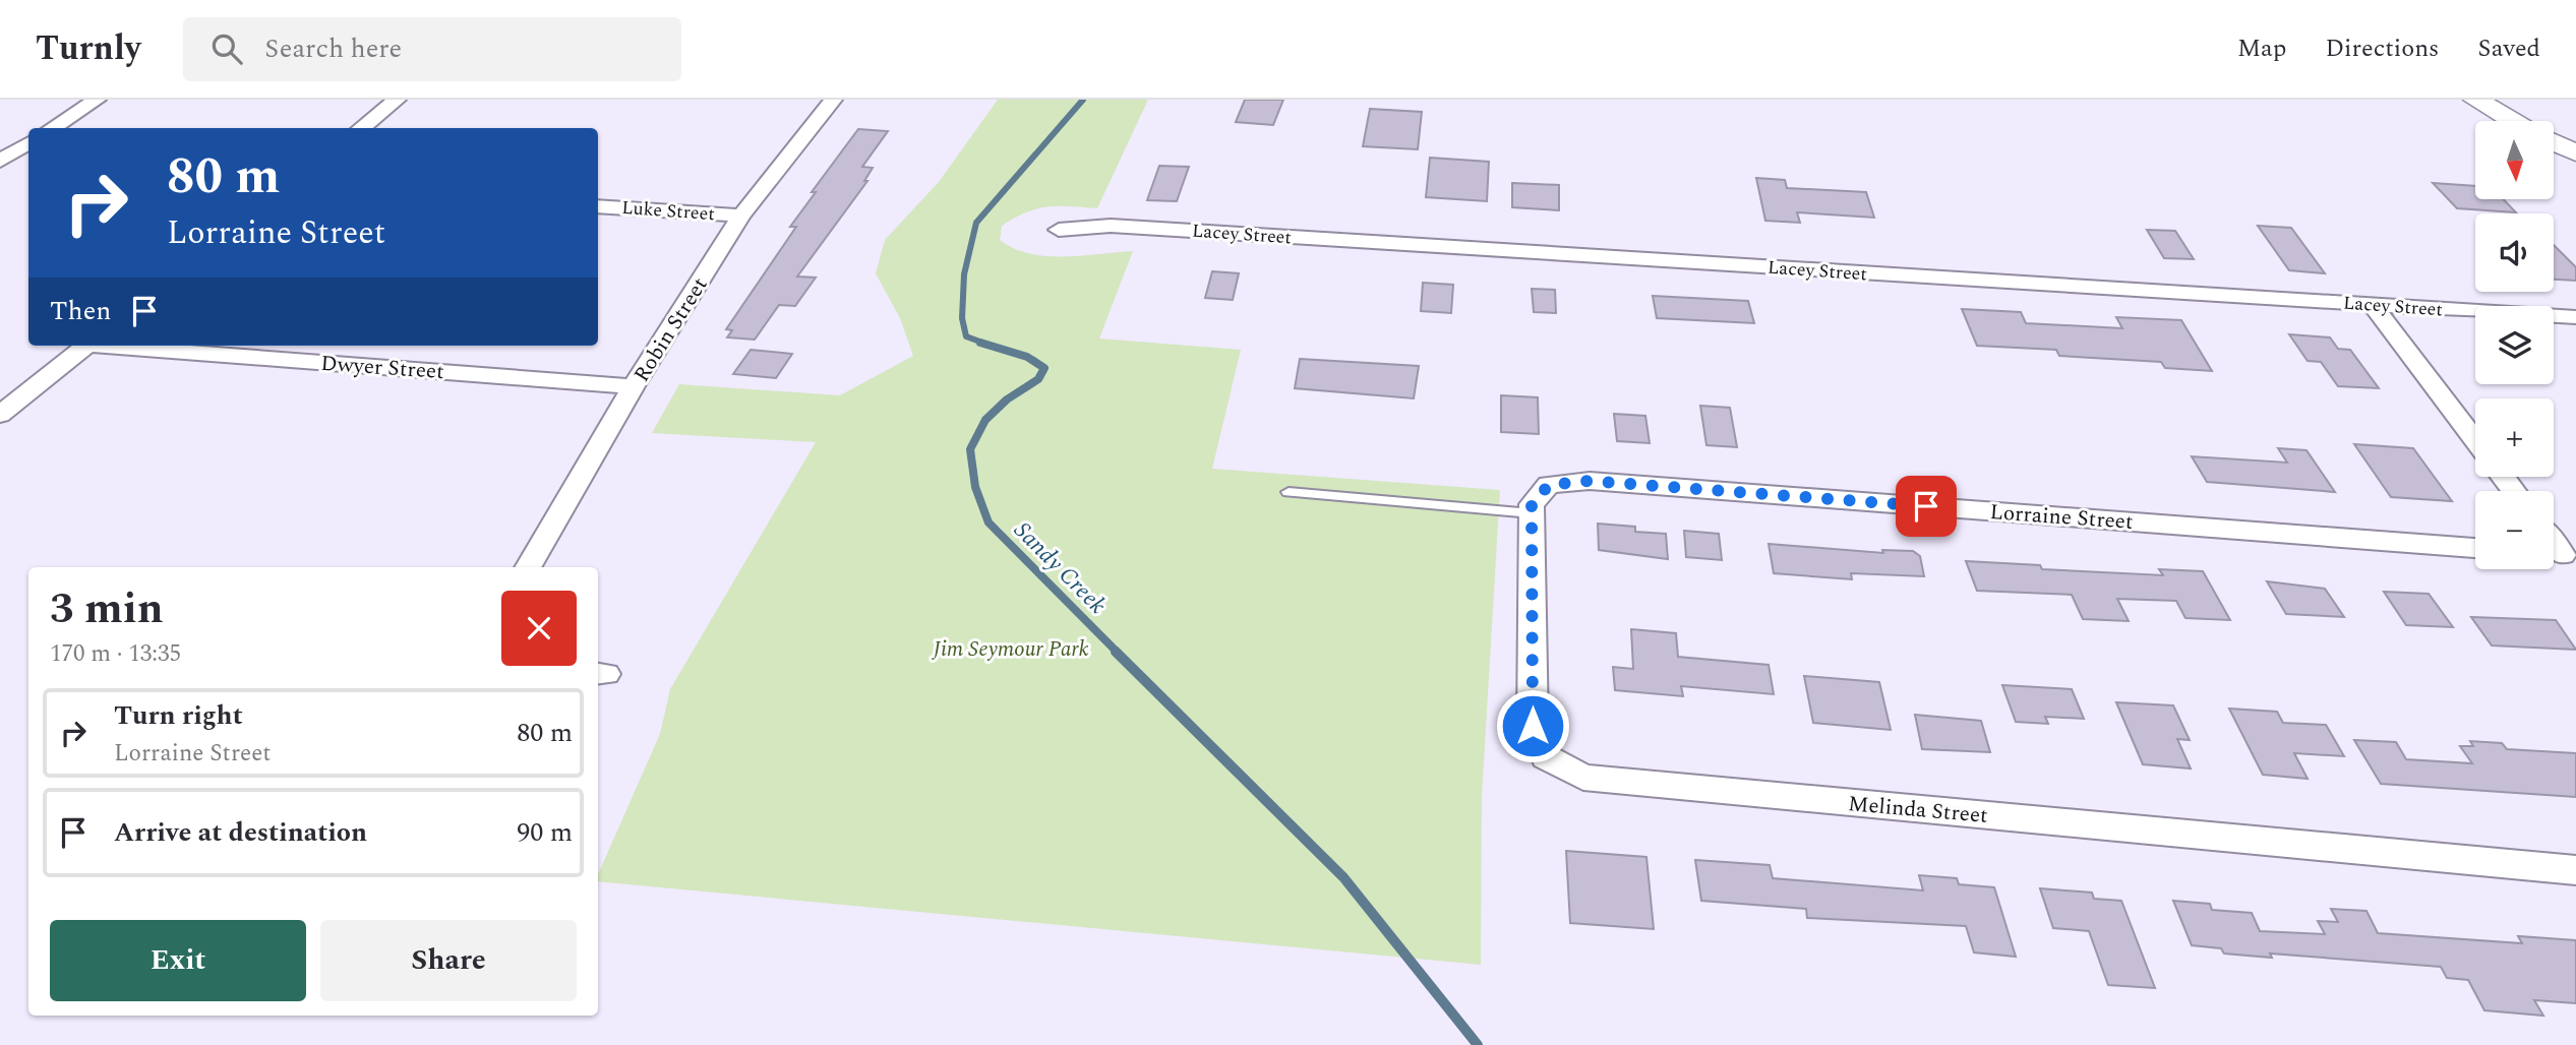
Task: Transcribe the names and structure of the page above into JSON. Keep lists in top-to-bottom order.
{
  "streets": {
    "street": [
      "Luke Street",
      "Lacey Street",
      "Robin Street",
      "Dwyer Street",
      "Lorraine Street",
      "Melinda Street"
    ]
  },
  "crossings": [
    ["Luke Street", "Robin Street"],
    ["Robin Street", "Dwyer Street"],
    ["Lorraine Street", "Melinda Street"]
  ],
  "water": ["Sandy Creek"],
  "parks": ["Jim Seymour Park"],
  "north": "bottom",
  "page": {
    "header": "Turnly",
    "search": "Search here",
    "nav": ["Map", "Directions", "Saved"],
    "map_buttons": ["+", "−"],
    "turn": ["80 m", "Lorraine Street"],
    "then": "Then",
    "heading": ["3 min", "170 m · 13:35"],
    "list": [
      {
        "name": "Turn right",
        "note": "Lorraine Street",
        "value": "80 m"
      },
      {
        "name": "Arrive at destination",
        "value": "90 m"
      }
    ],
    "buttons": ["Exit", "Share"]
  }
}
